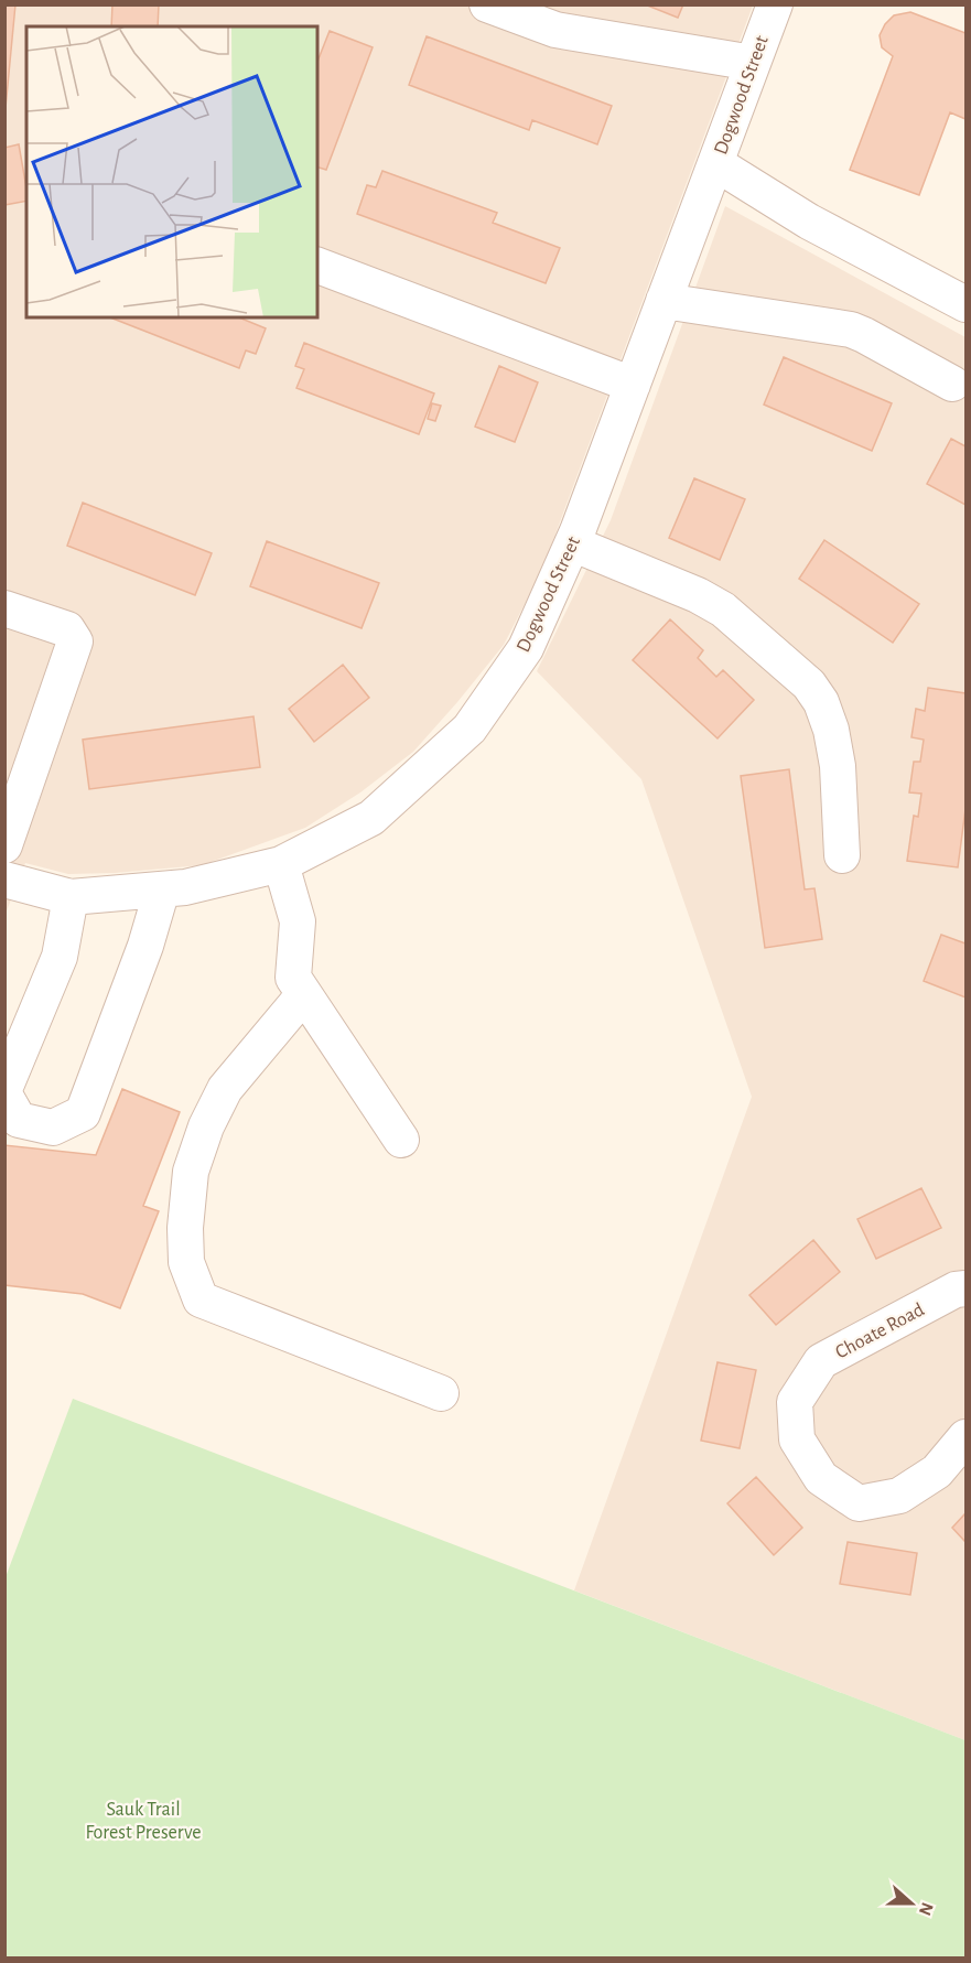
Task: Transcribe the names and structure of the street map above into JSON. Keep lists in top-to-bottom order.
{
  "streets": {
    "street": ["Dogwood Street", "Choate Road"]
  },
  "parks": ["Sauk Trail Forest Preserve"],
  "north": "right"
}
